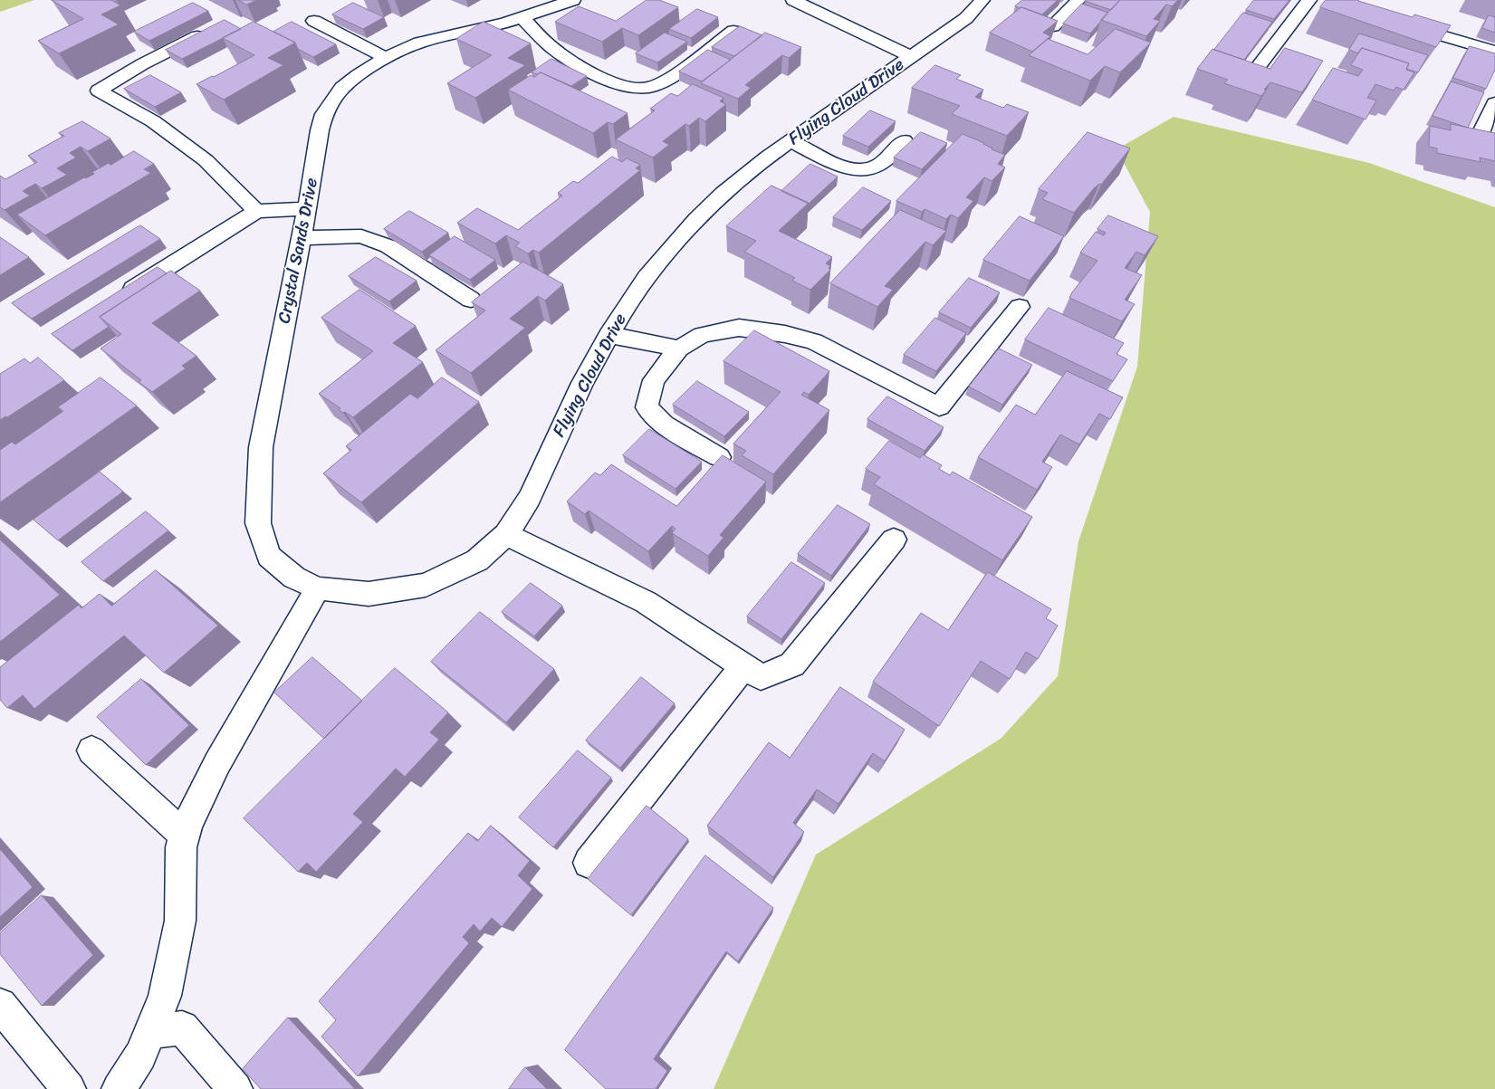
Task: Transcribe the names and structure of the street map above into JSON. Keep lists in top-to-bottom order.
{
  "streets": {
    "street": ["Flying Cloud Drive", "Crystal Sands Drive"]
  },
  "crossings": [
    ["Flying Cloud Drive", "Crystal Sands Drive"]
  ]
}
